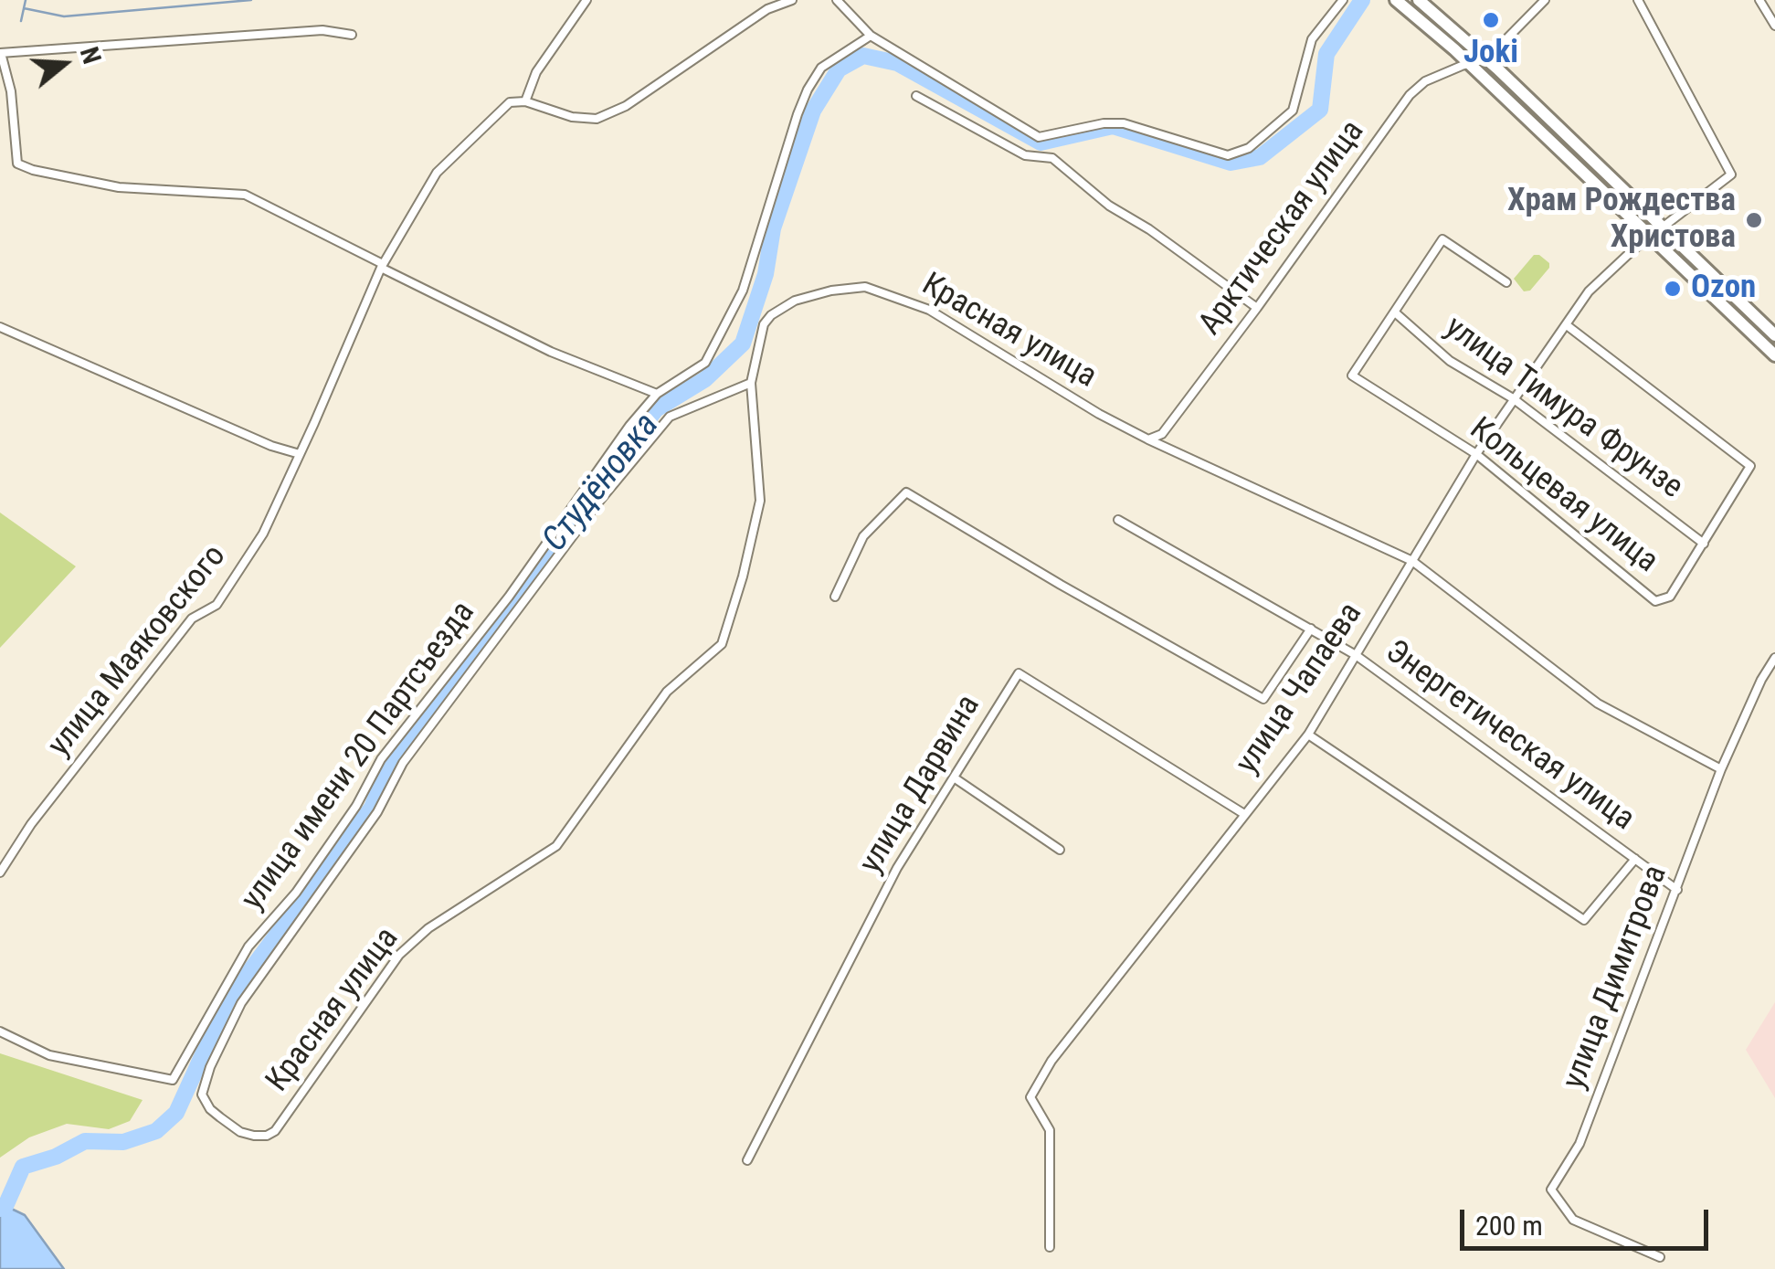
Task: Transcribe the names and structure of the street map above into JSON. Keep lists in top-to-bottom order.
{
  "streets": {
    "street": [
      "Арктическая улица",
      "Красная улица",
      "улица Тимура Фрунзе",
      "Кольцевая улица",
      "улица Маяковского",
      "улица Чапаева",
      "Энергетическая улица",
      "улица имени 20 Партсъезда",
      "улица Дарвина",
      "улица Димитрова"
    ]
  },
  "crossings": [
    ["Арктическая улица", "Красная улица"],
    ["Красная улица", "улица Чапаева"],
    ["Красная улица", "улица имени 20 Партсъезда"],
    ["Красная улица", "улица Димитрова"],
    ["улица Тимура Фрунзе", "Кольцевая улица"],
    ["улица Тимура Фрунзе", "улица Чапаева"],
    ["Кольцевая улица", "улица Чапаева"],
    ["улица Чапаева", "Энергетическая улица"],
    ["улица Чапаева", "улица Дарвина"],
    ["Энергетическая улица", "улица Димитрова"]
  ],
  "water": ["Студёновка"],
  "places": ["Joki", "Храм Рождества Христова", "Ozon"],
  "scale_bar": "200 m",
  "north": "right"
}
